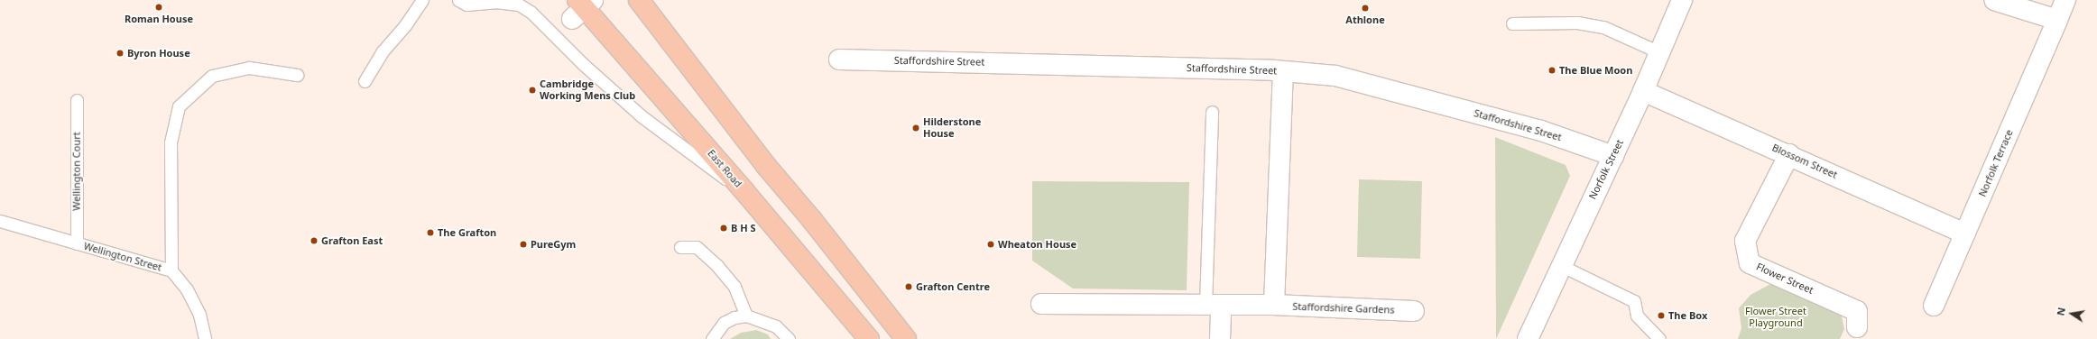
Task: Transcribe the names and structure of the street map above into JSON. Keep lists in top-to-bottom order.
{
  "streets": {
    "main road": ["East Road"],
    "street": [
      "Staffordshire Street",
      "Blossom Street",
      "Norfolk Terrace",
      "Norfolk Street",
      "Flower Street",
      "Staffordshire Gardens"
    ],
    "lane": ["Wellington Court", "Wellington Street"]
  },
  "crossings": [
    ["Staffordshire Street", "Norfolk Street"],
    ["Blossom Street", "Norfolk Terrace"],
    ["Blossom Street", "Norfolk Street"],
    ["Blossom Street", "Flower Street"],
    ["Wellington Court", "Wellington Street"]
  ],
  "parks": ["Flower Street Playground"],
  "places": [
    "Roman House",
    "Athlone",
    "Byron House",
    "The Blue Moon",
    "Cambridge Working Mens Club",
    "Hilderstone House",
    "B H S",
    "The Grafton",
    "Grafton East",
    "PureGym",
    "Wheaton House",
    "Grafton Centre",
    "The Box"
  ],
  "north": "left"
}
